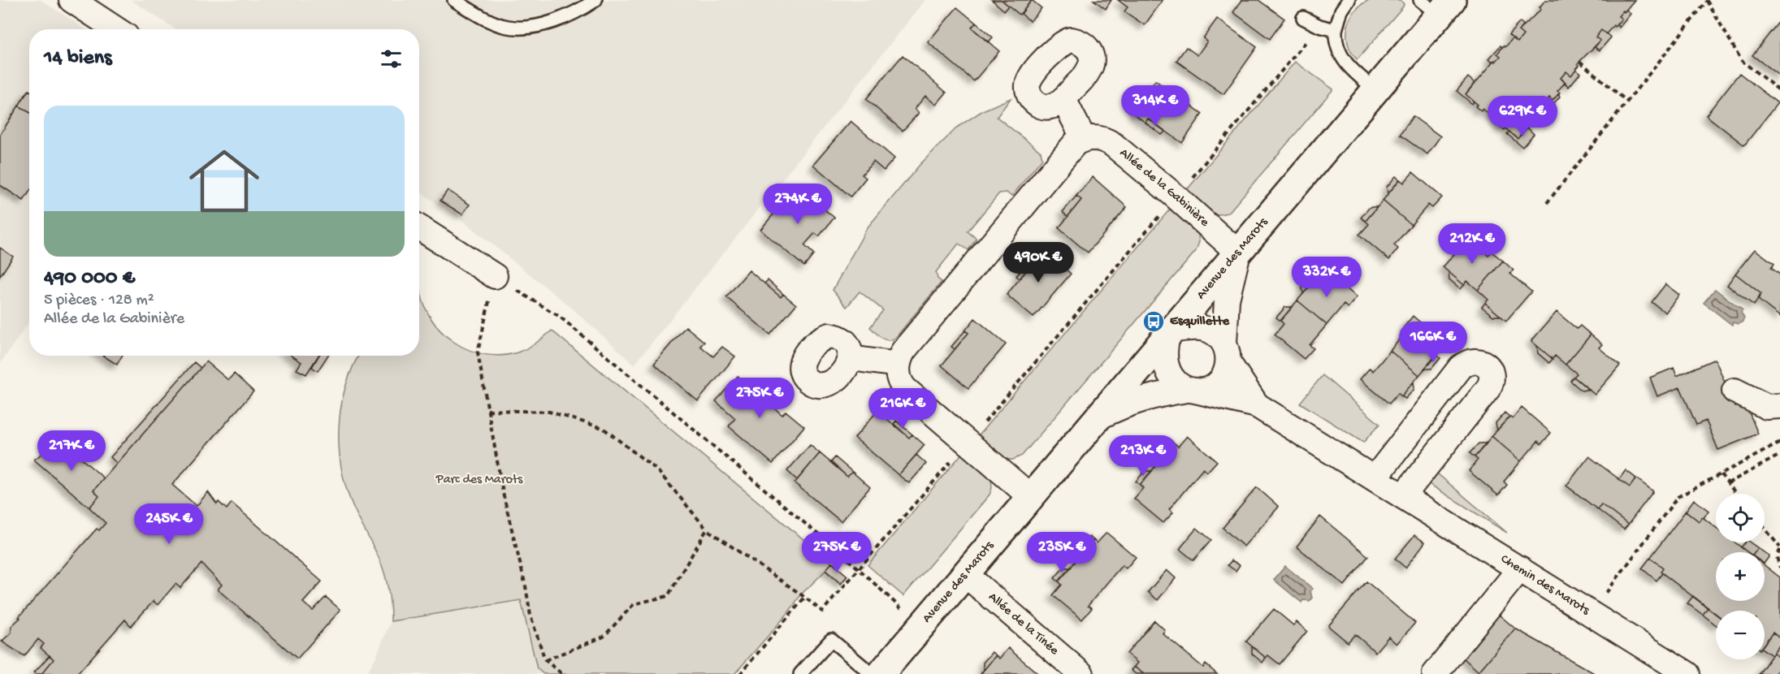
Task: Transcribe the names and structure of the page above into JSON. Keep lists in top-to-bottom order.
{
  "streets": {
    "street": [
      "Allée de la Gabinière",
      "Avenue des Marots",
      "Chemin des Marots",
      "Allée de la Tinée"
    ]
  },
  "crossings": [
    ["Allée de la Gabinière", "Avenue des Marots"],
    ["Allée de la Gabinière", "Chemin des Marots"],
    ["Avenue des Marots", "Chemin des Marots"],
    ["Avenue des Marots", "Allée de la Tinée"]
  ],
  "parks": ["Parc des Marots"],
  "places": {
    "bus stop": ["Esquillette"]
  },
  "page": {
    "heading": "14 biens",
    "price": [
      "314K €",
      "629K €",
      "274K €",
      "212K €",
      "490K €",
      "332K €",
      "166K €",
      "275K €",
      "216K €",
      "217K €",
      "213K €",
      "245K €",
      "275K €",
      "235K €"
    ],
    "list": [
      {
        "name": "490 000 €",
        "note": "5 pièces · 128 m² · Allée de la Gabinière"
      }
    ],
    "map_buttons": ["+", "−"]
  }
}
